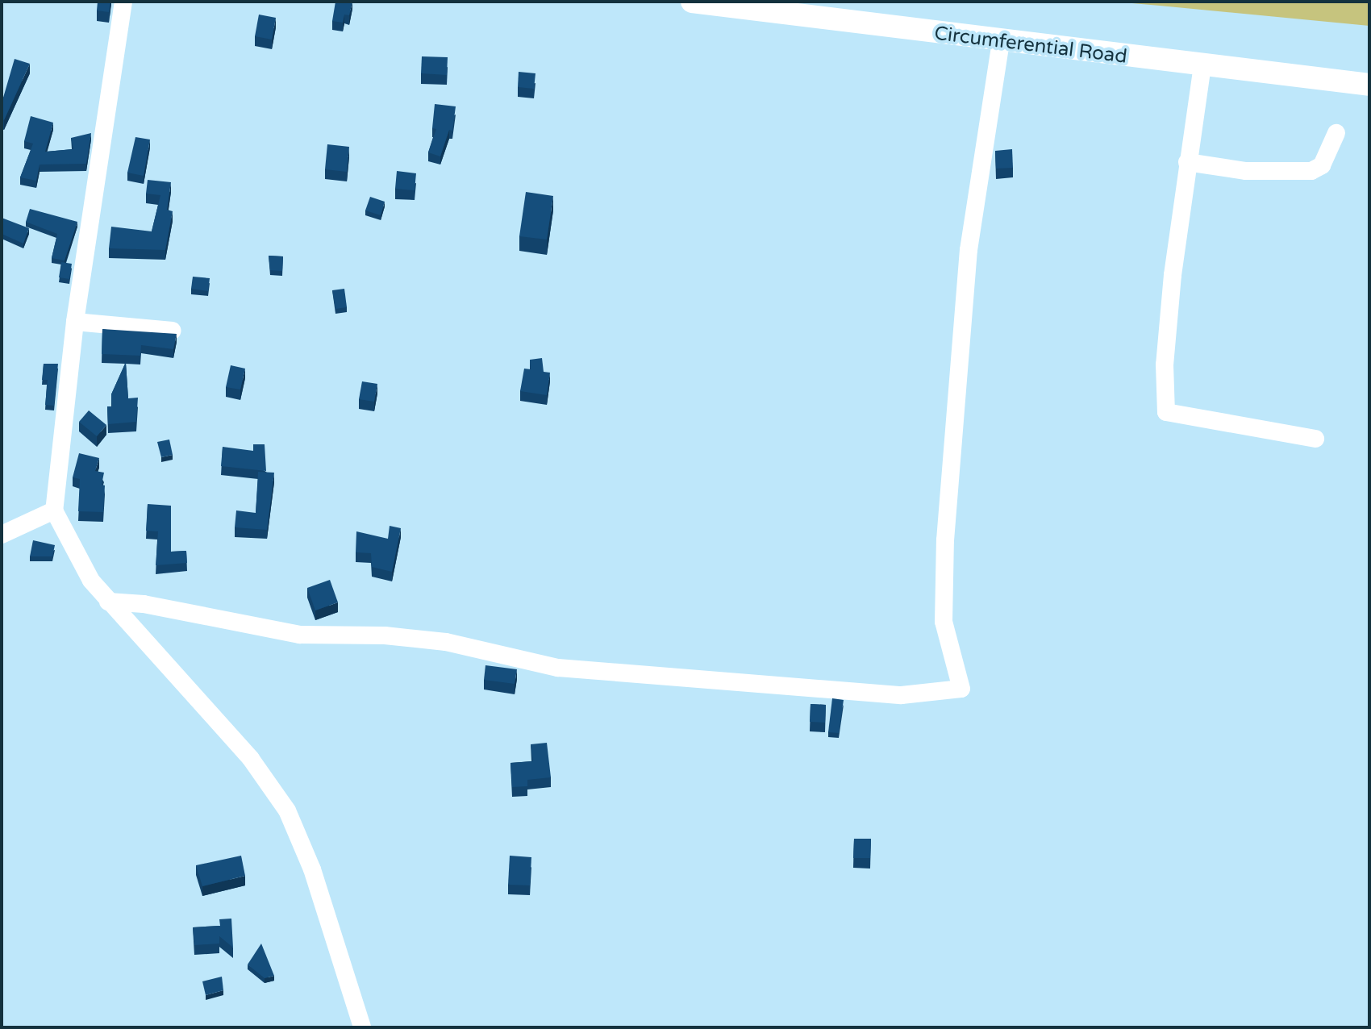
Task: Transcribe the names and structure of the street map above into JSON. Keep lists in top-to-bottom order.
{
  "streets": {
    "main road": ["Circumferential Road"]
  }
}
